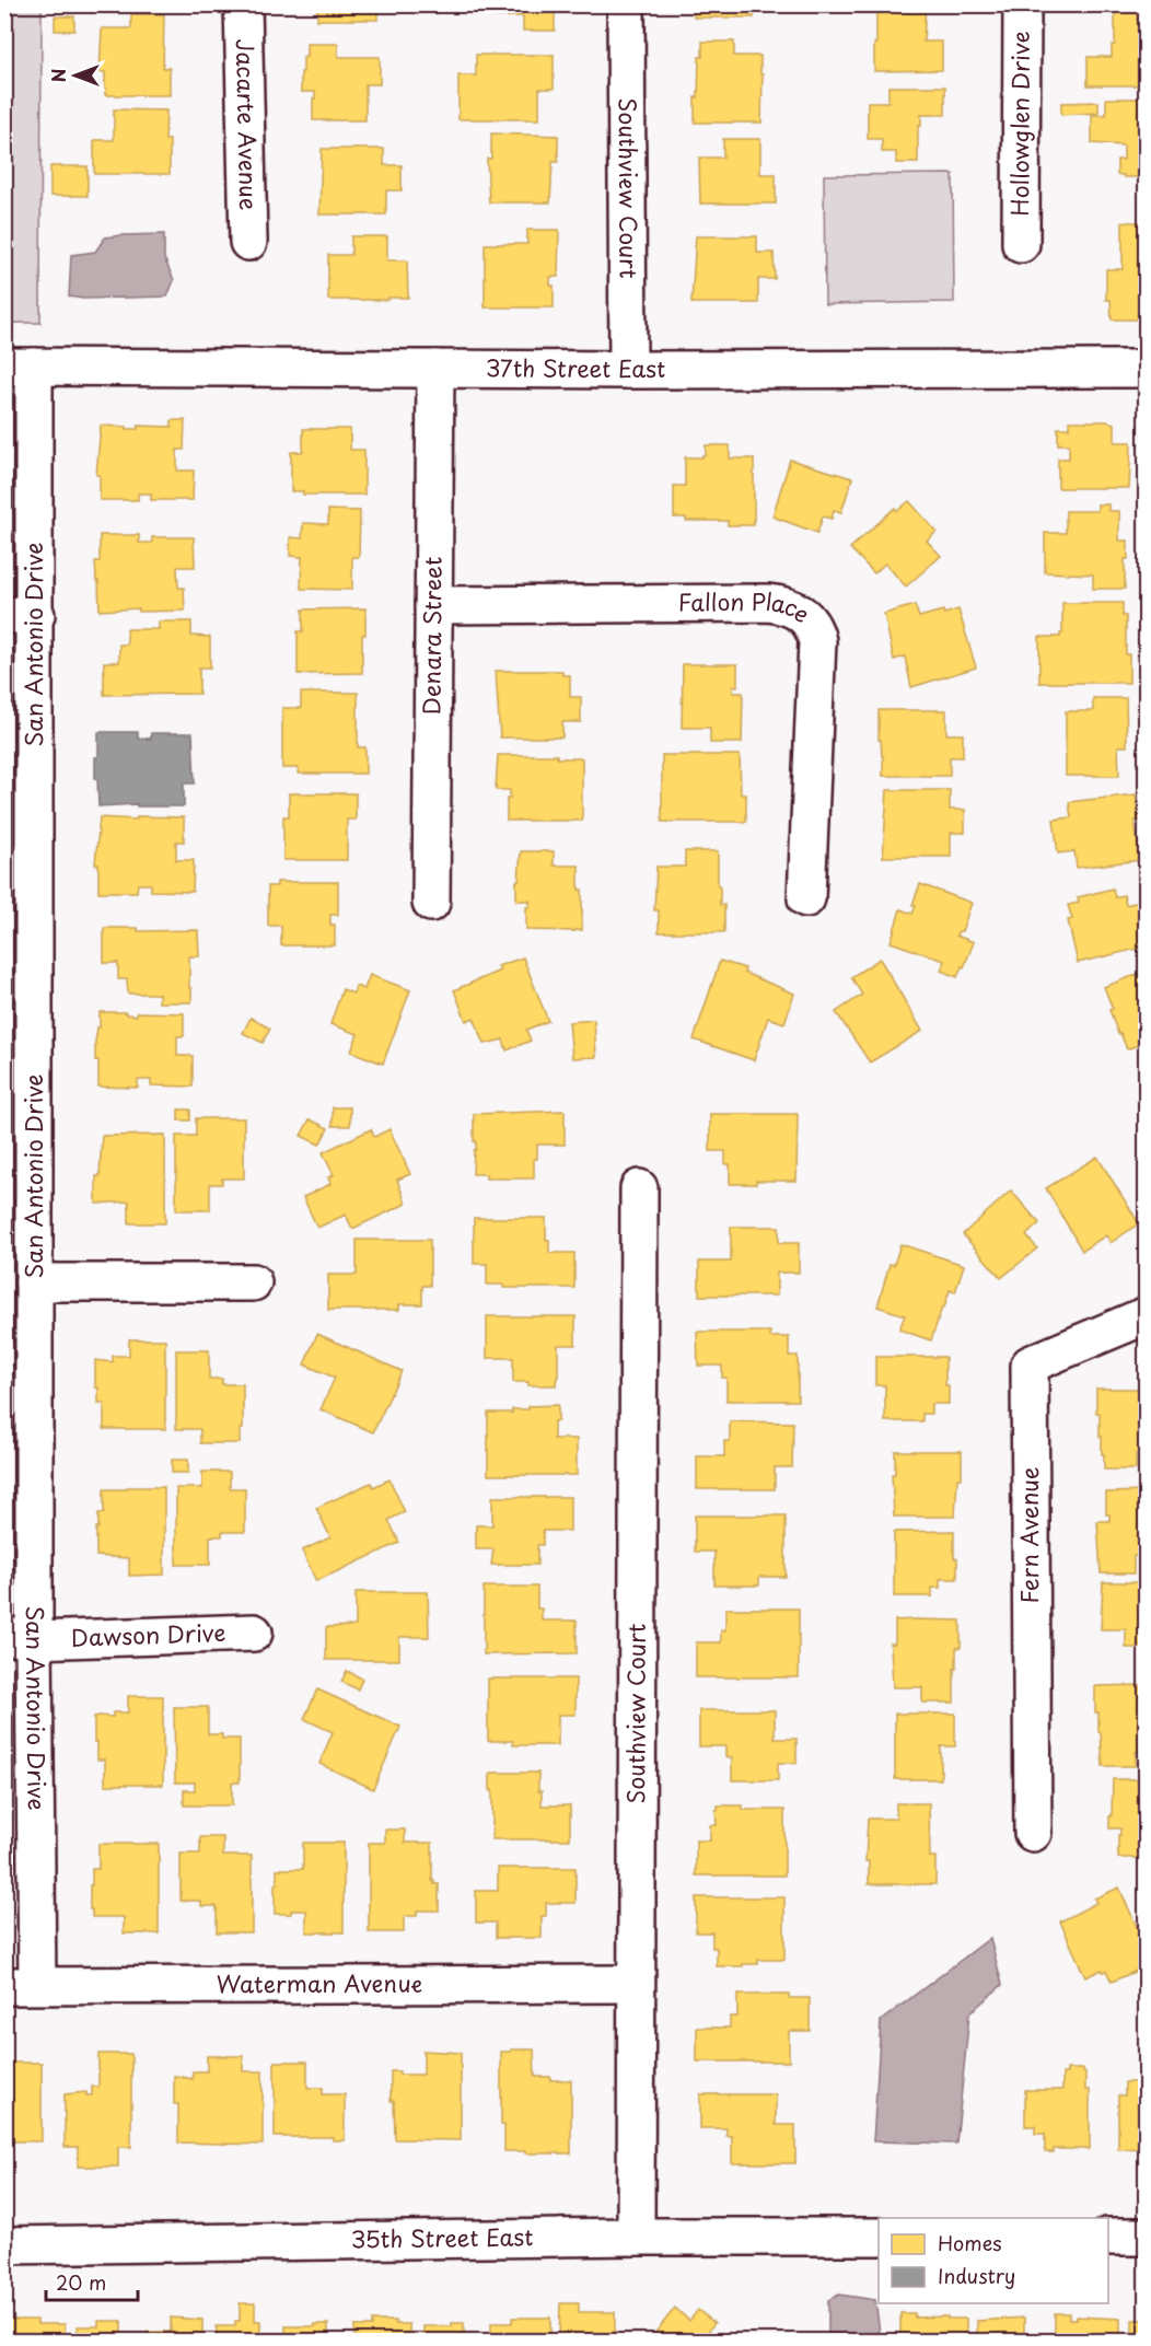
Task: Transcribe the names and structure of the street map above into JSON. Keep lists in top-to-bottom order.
{
  "streets": {
    "street": [
      "Jacarte Avenue",
      "Hollowglen Drive",
      "Southview Court",
      "37th Street East",
      "Fallon Place",
      "Denara Street",
      "San Antonio Drive",
      "Fern Avenue",
      "Dawson Drive",
      "Waterman Avenue",
      "35th Street East"
    ]
  },
  "crossings": [
    ["Southview Court", "37th Street East"],
    ["Southview Court", "Waterman Avenue"],
    ["Southview Court", "35th Street East"],
    ["37th Street East", "Denara Street"],
    ["37th Street East", "San Antonio Drive"],
    ["Fallon Place", "Denara Street"],
    ["San Antonio Drive", "Dawson Drive"],
    ["San Antonio Drive", "Waterman Avenue"]
  ],
  "legend": ["Homes", "Industry"],
  "scale_bar": "20 m",
  "north": "left"
}
